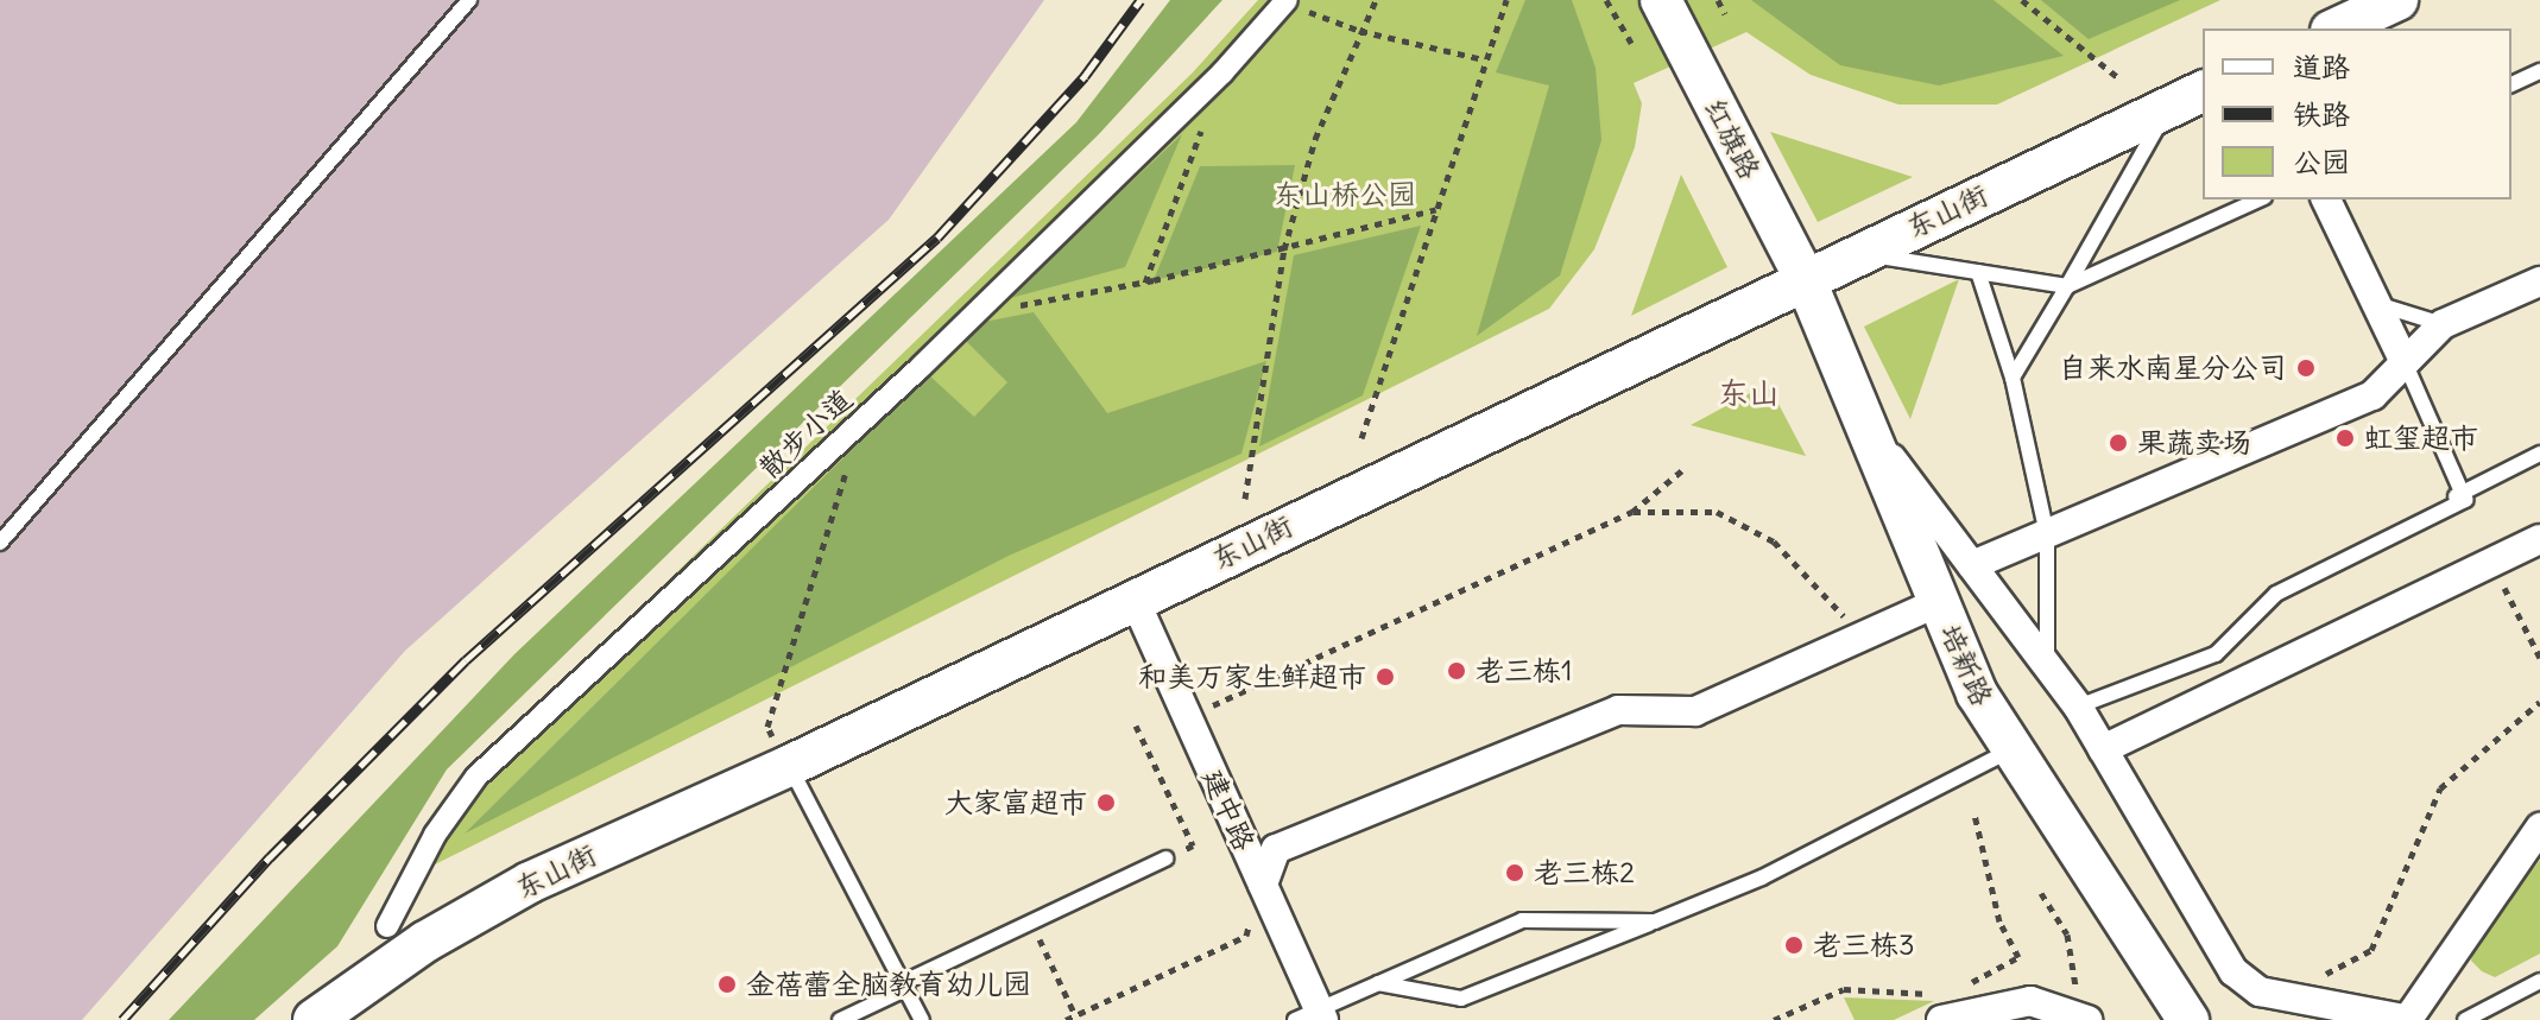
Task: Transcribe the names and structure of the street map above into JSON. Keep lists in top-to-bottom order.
{
  "streets": {
    "main road": ["红旗路", "东山街", "培新路"],
    "street": ["散步小道", "建中路"]
  },
  "crossings": [
    ["红旗路", "东山街"],
    ["红旗路", "培新路"],
    ["东山街", "培新路"],
    ["东山街", "建中路"]
  ],
  "districts": ["东山"],
  "parks": ["东山桥公园"],
  "places": [
    "自来水南星分公司",
    "虹玺超市",
    "果蔬卖场",
    "老三栋1",
    "和美万家生鲜超市",
    "大家富超市",
    "老三栋2",
    "老三栋3",
    "金蓓蕾全脑教育幼儿园"
  ],
  "legend": ["道路", "铁路", "公园"]
}
